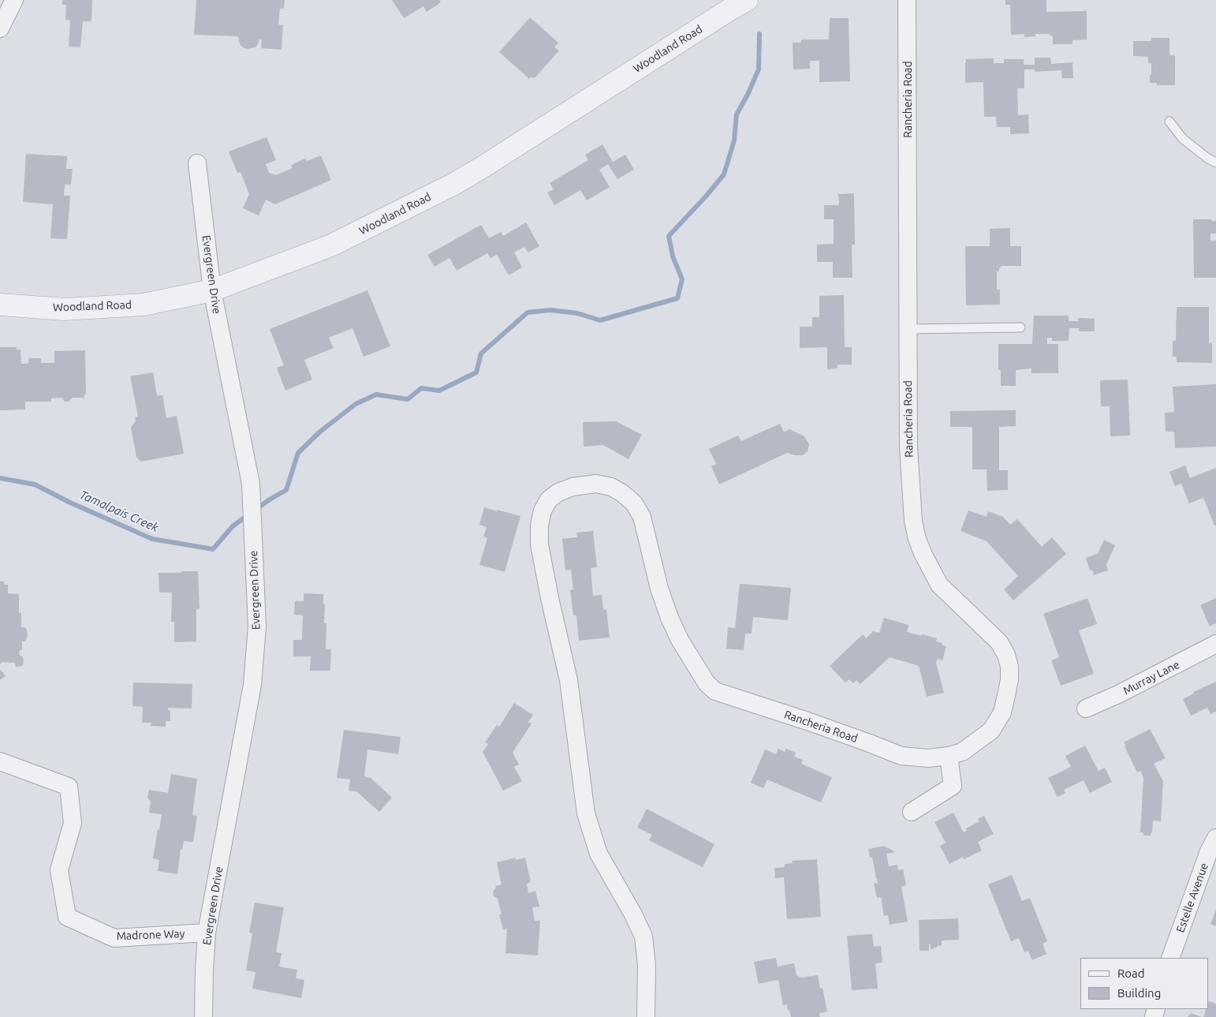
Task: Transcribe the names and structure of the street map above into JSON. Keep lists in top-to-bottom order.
{
  "streets": {
    "street": [
      "Woodland Road",
      "Rancheria Road",
      "Evergreen Drive",
      "Murray Lane",
      "Estelle Avenue",
      "Madrone Way"
    ]
  },
  "crossings": [
    ["Woodland Road", "Evergreen Drive"],
    ["Evergreen Drive", "Madrone Way"]
  ],
  "water": ["Tamalpais Creek"],
  "legend": ["Road", "Building"]
}
